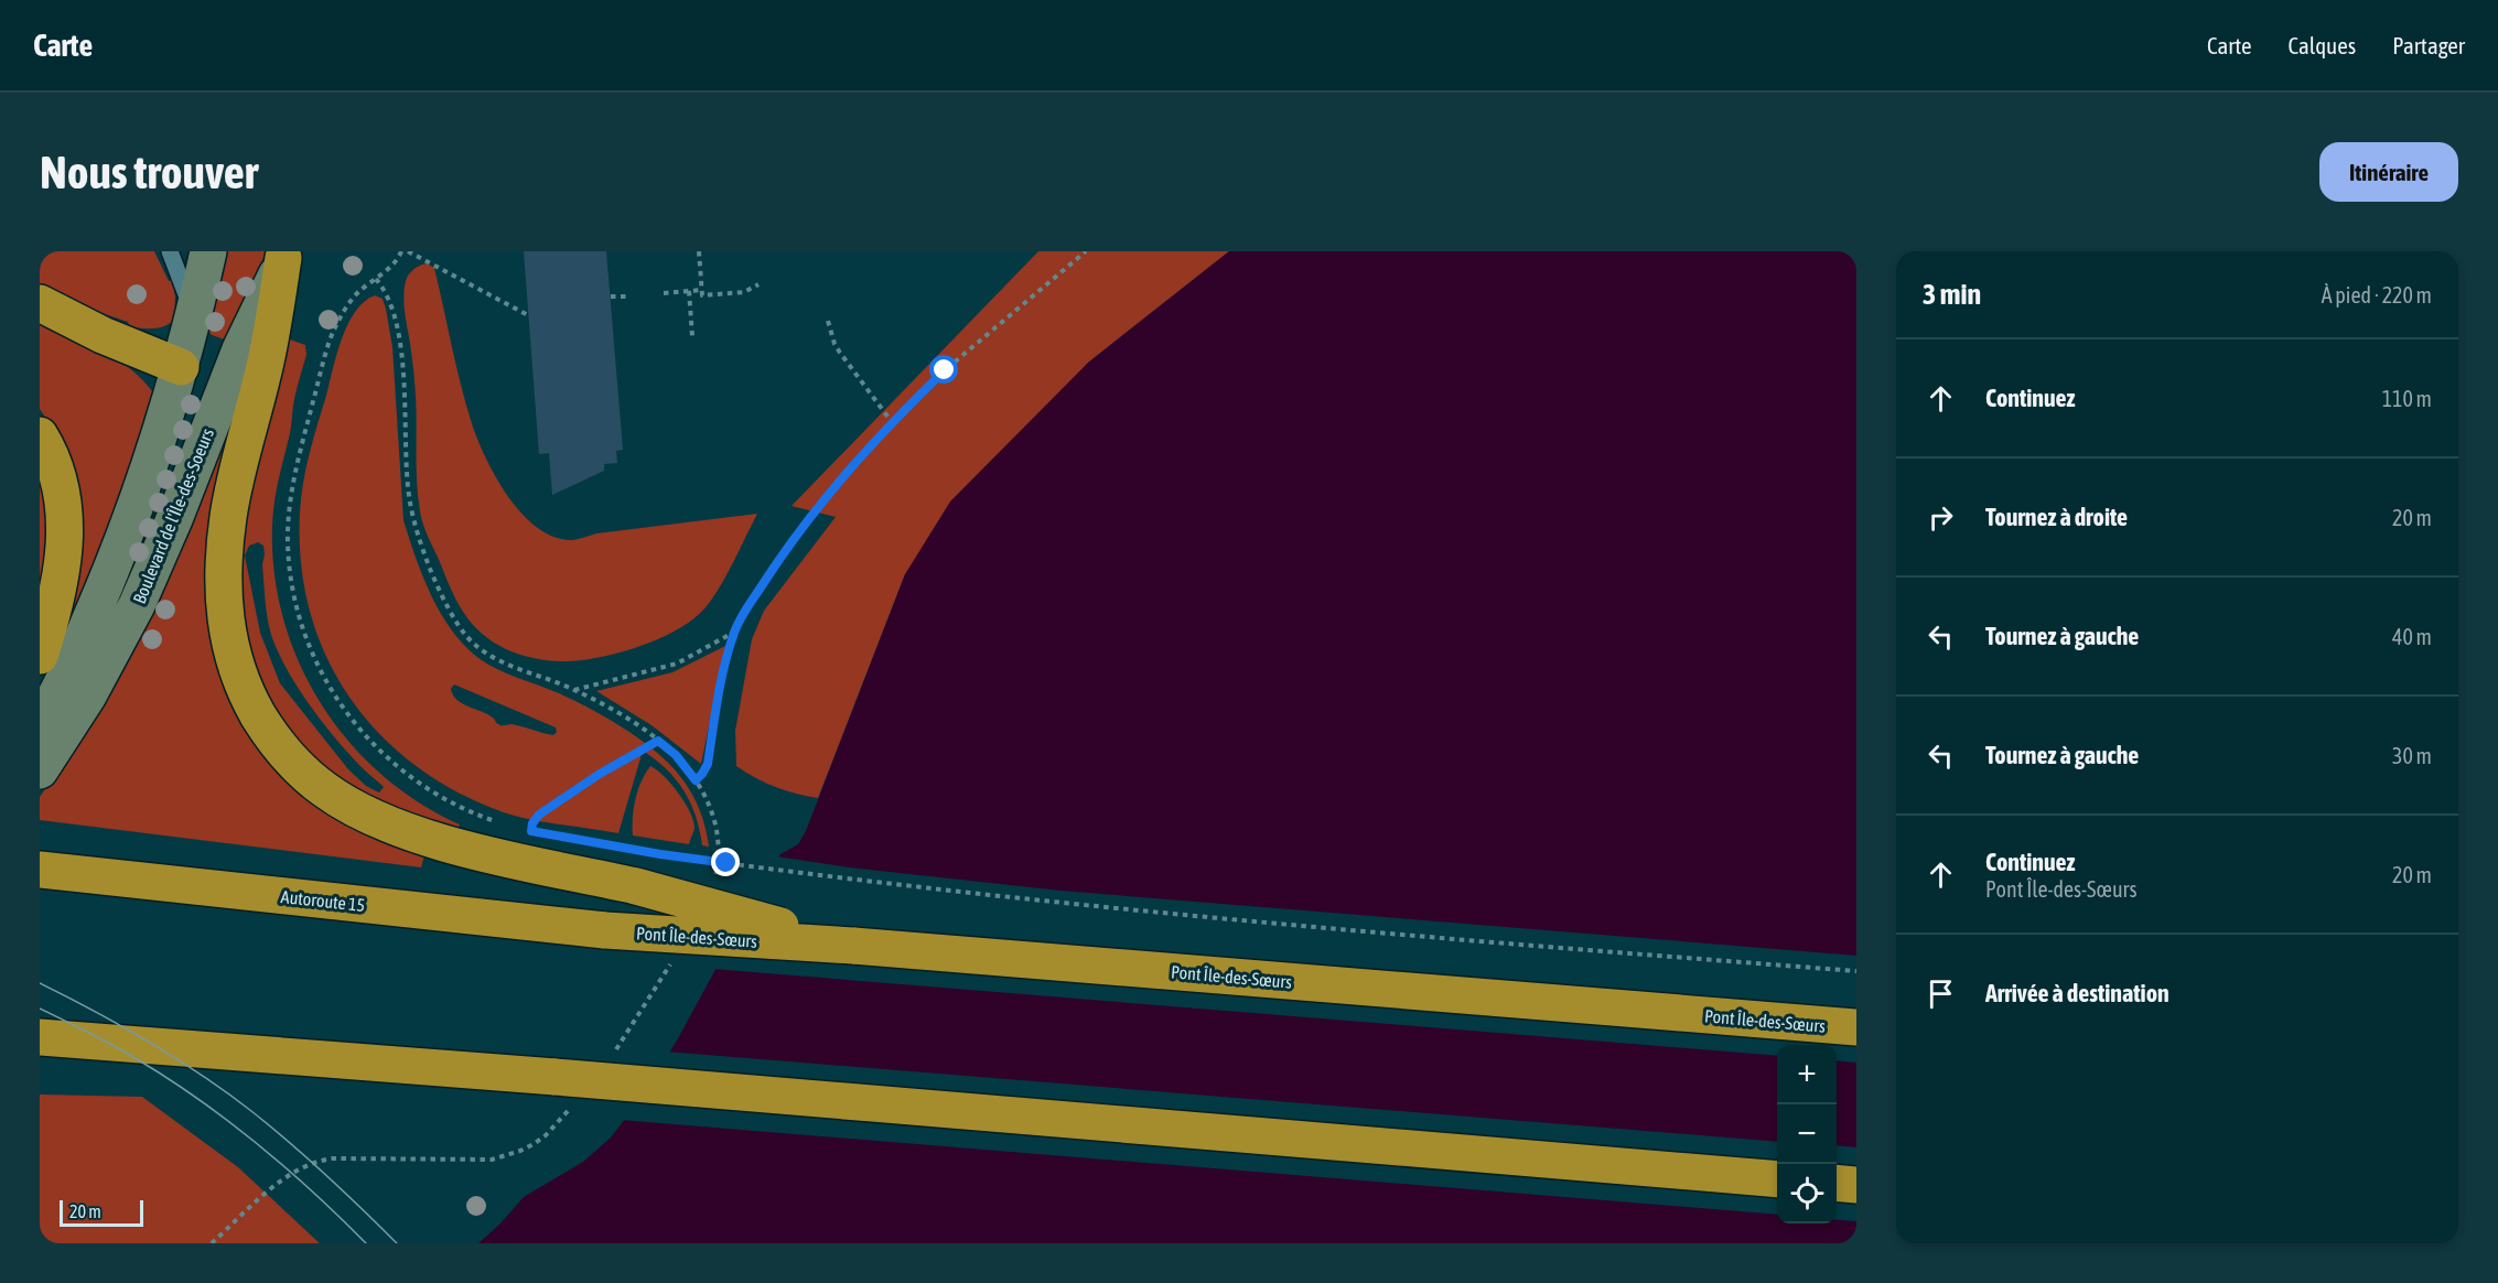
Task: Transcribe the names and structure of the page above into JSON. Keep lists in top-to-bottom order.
{
  "streets": {
    "highway": ["Autoroute 15", "Pont Île-des-Sœurs"],
    "street": ["Boulevard de l'Île-des-Soeurs"]
  },
  "crossings": [
    ["Autoroute 15", "Pont Île-des-Sœurs"]
  ],
  "scale_bar": "20 m",
  "page": {
    "header": "Carte",
    "nav": ["Carte", "Calques", "Partager"],
    "buttons": "Itinéraire",
    "title": "Nous trouver",
    "heading": ["3 min", "À pied · 220 m"],
    "list": [
      ["Continuez", "110 m"],
      ["Tournez à droite", "20 m"],
      ["Tournez à gauche", "40 m"],
      ["Tournez à gauche", "30 m"],
      ["Continuez", "Pont Île-des-Sœurs", "20 m"],
      "Arrivée à destination"
    ],
    "map_buttons": ["+", "−"],
    "scale": "20 m"
  }
}
